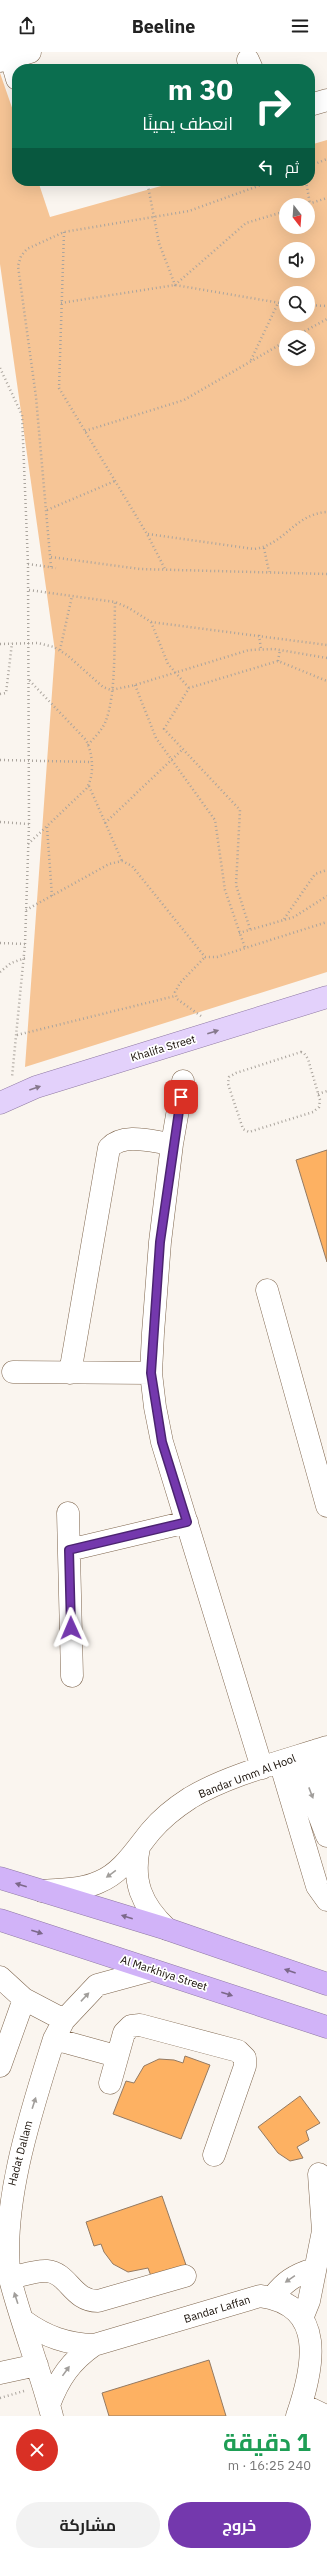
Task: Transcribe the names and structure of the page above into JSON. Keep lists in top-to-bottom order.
{
  "streets": {
    "highway": ["Al Markhiya Street"],
    "main road": ["Khalifa Street"],
    "street": ["Bandar Umm Al Hool", "Hadat Dallam", "Bandar Laffan"]
  },
  "crossings": [
    ["Al Markhiya Street", "Hadat Dallam"],
    ["Hadat Dallam", "Bandar Laffan"]
  ],
  "one_way": ["Khalifa Street", "Bandar Umm Al Hool", "Hadat Dallam"],
  "north": "bottom",
  "page": {
    "header": "Beeline",
    "turn": ["30 m", "انعطف يمينًا"],
    "then": "ثم",
    "heading": ["1 دقيقة", "240 m · 16:25"],
    "buttons": ["خروج", "مشاركة"]
  }
}
